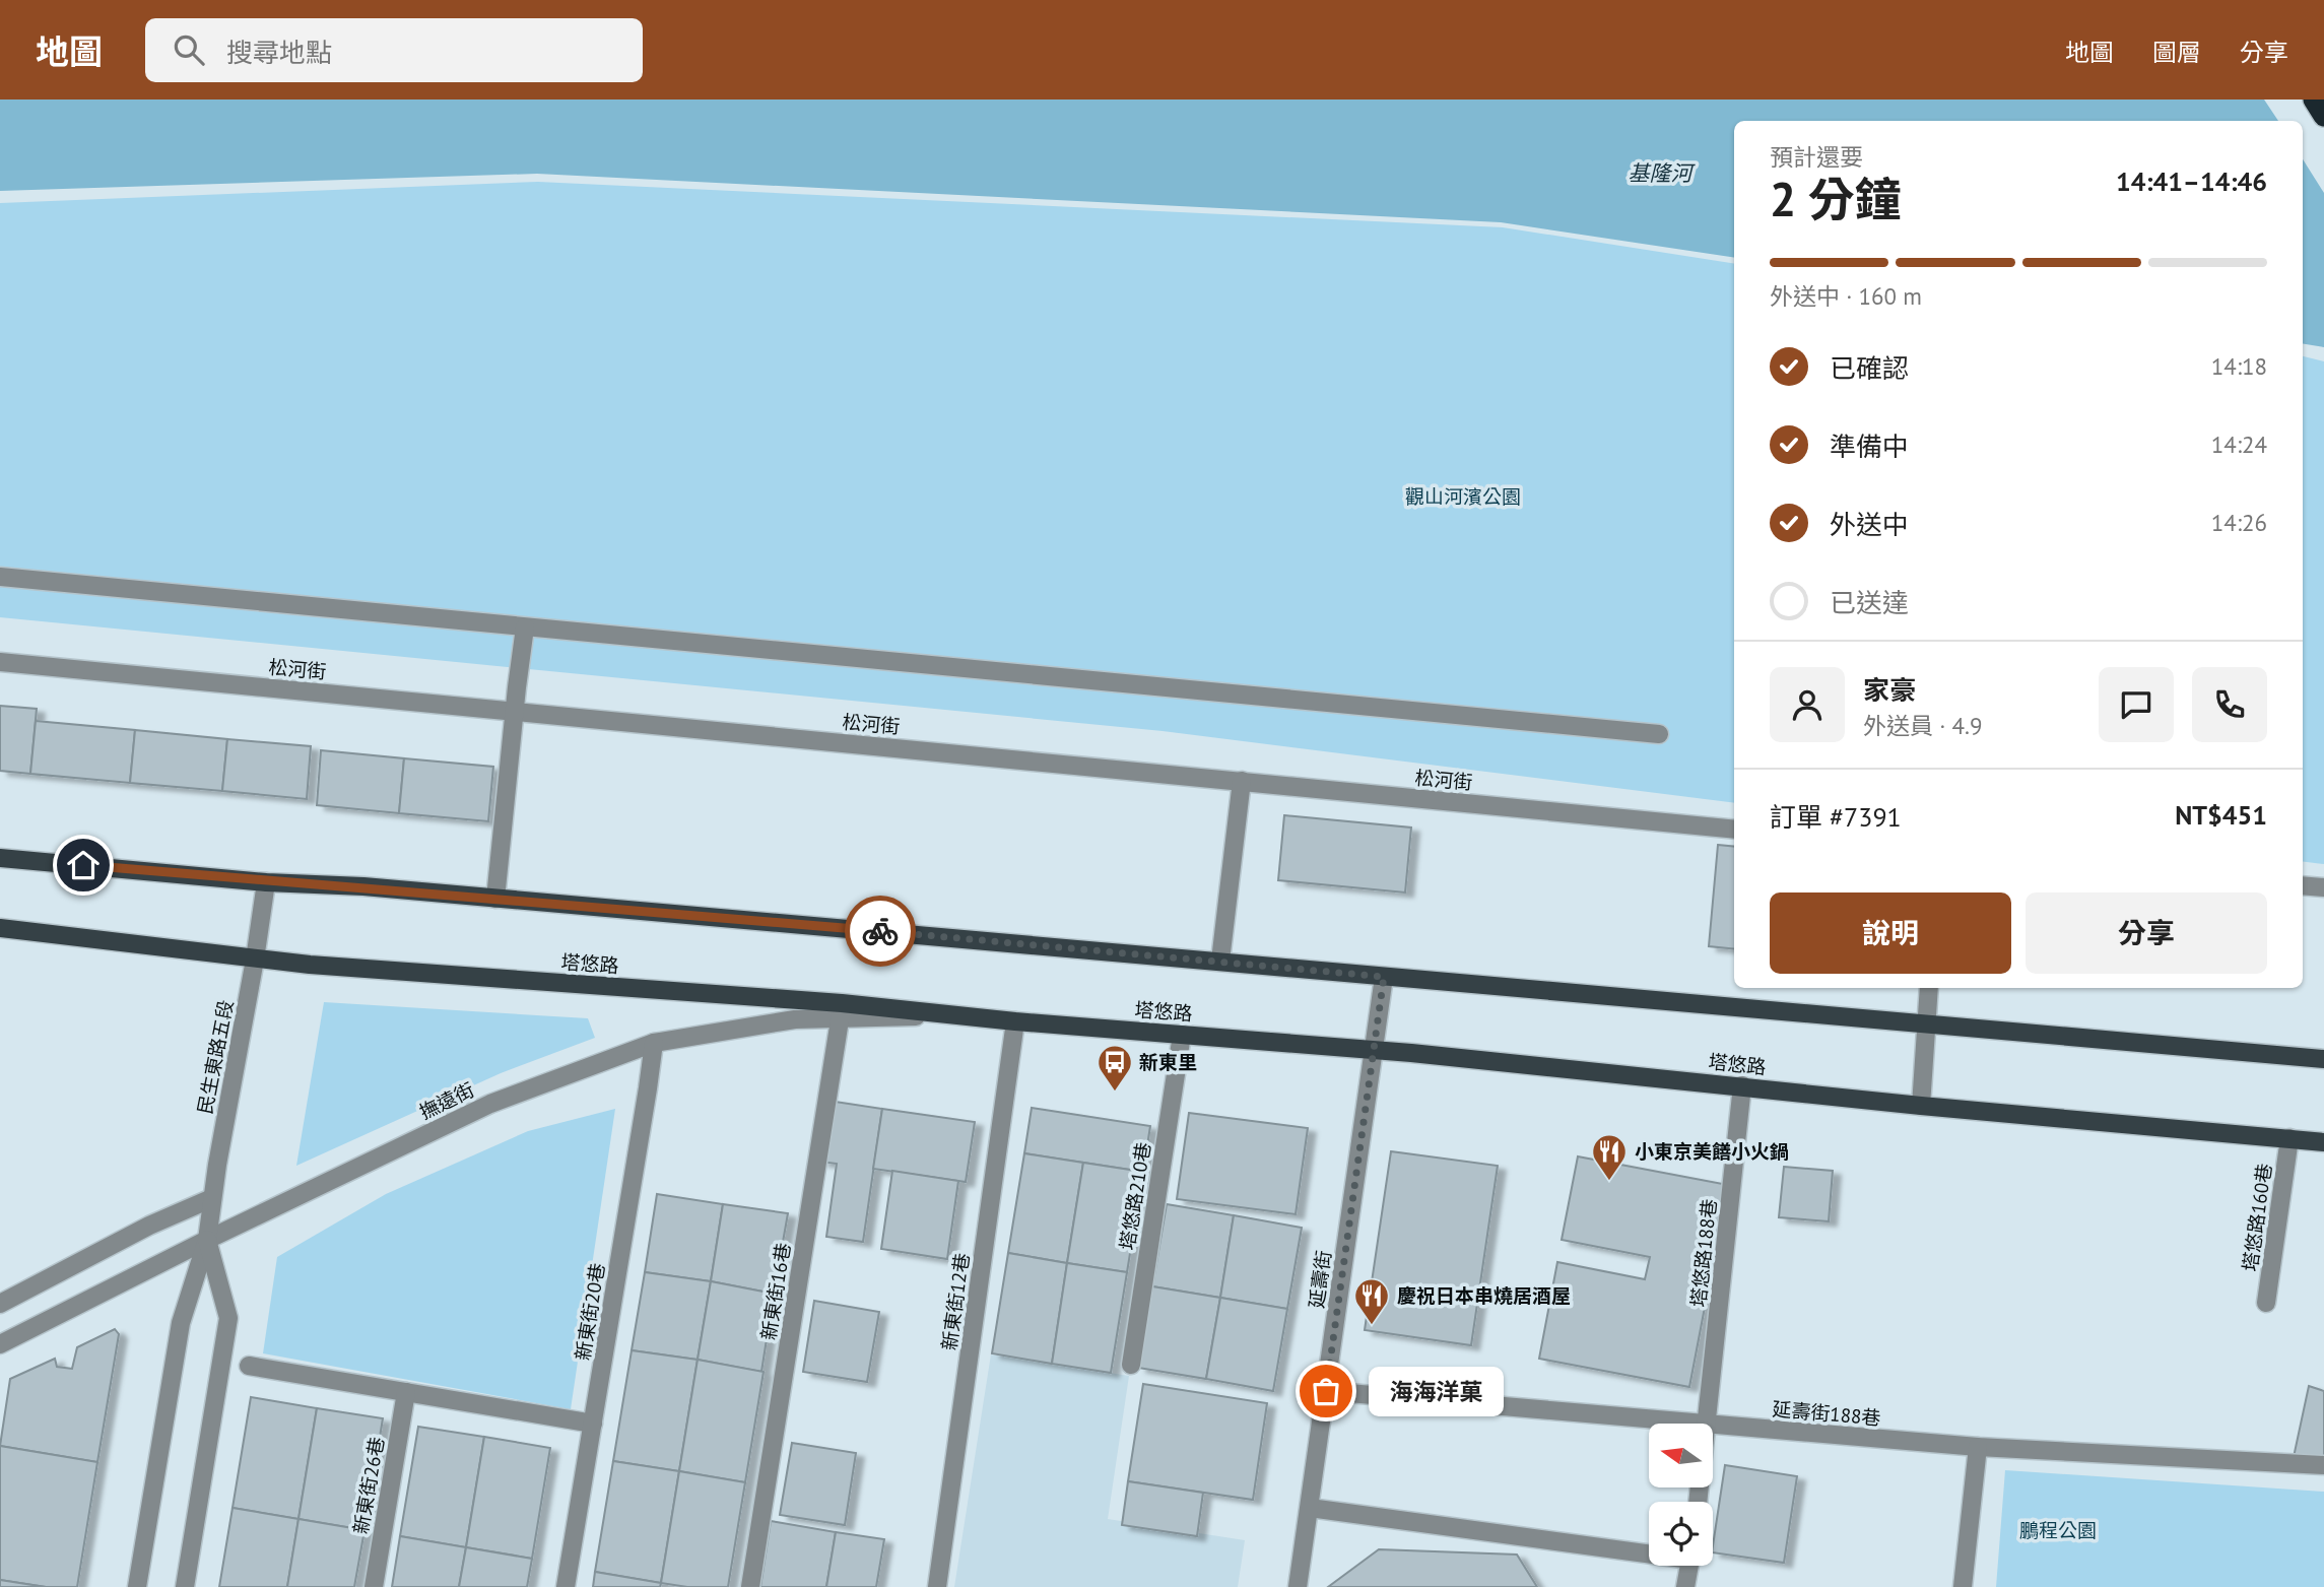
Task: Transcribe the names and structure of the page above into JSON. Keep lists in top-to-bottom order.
{
  "streets": {
    "main road": ["塔悠路"],
    "street": [
      "松河街",
      "民生東路五段",
      "撫遠街",
      "塔悠路210巷",
      "塔悠路160巷",
      "塔悠路188巷",
      "延壽街",
      "新東街16巷",
      "新東街12巷",
      "新東街20巷",
      "延壽街188巷",
      "新東街26巷"
    ]
  },
  "crossings": [
    ["塔悠路", "民生東路五段"],
    ["塔悠路", "撫遠街"],
    ["塔悠路", "塔悠路210巷"],
    ["塔悠路", "塔悠路160巷"],
    ["塔悠路", "塔悠路188巷"],
    ["塔悠路", "延壽街"],
    ["塔悠路", "新東街16巷"],
    ["塔悠路", "新東街12巷"],
    ["民生東路五段", "撫遠街"],
    ["撫遠街", "新東街16巷"],
    ["撫遠街", "新東街20巷"],
    ["延壽街", "延壽街188巷"]
  ],
  "water": ["基隆河"],
  "parks": ["觀山河濱公園", "鵬程公園"],
  "places": {
    "bus stop": ["新東里"],
    "restaurant": ["小東京美饍小火鍋", "慶祝日本串燒居酒屋"],
    "other": ["海海洋菓"]
  },
  "north": "left",
  "page": {
    "header": "地圖",
    "search": "搜尋地點",
    "nav": ["地圖", "圖層", "分享"],
    "heading": ["2 分鐘", "預計還要", "14:41–14:46"],
    "panel": [
      "家豪",
      "外送員 · 4.9",
      "訂單 #7391",
      "NT$451"
    ],
    "bar": "外送中 · 160 m",
    "list": [
      ["已確認", "14:18"],
      ["準備中", "14:24"],
      ["外送中", "14:26"],
      "已送達"
    ],
    "buttons": ["說明", "分享"],
    "bubble": "海海洋菓"
  }
}
